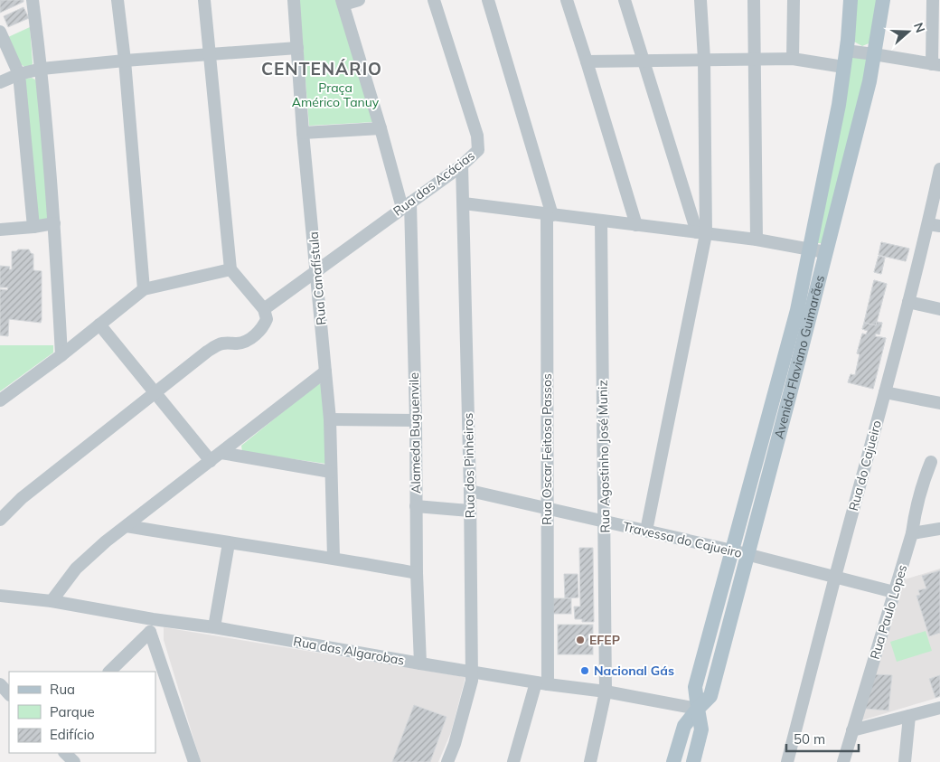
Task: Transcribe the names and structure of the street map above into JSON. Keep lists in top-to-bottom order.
{
  "streets": {
    "main road": ["Avenida Flaviano Guimarães"],
    "street": [
      "Rua das Acácias",
      "Rua Canafístula",
      "Alameda Buguenvile",
      "Rua Oscar Feitosa Passos",
      "Rua Agostinho José Muniz",
      "Rua dos Pinheiros",
      "Rua do Cajueiro",
      "Travessa do Cajueiro",
      "Rua Paulo Lopes",
      "Rua das Algarobas"
    ]
  },
  "crossings": [
    ["Rua das Acácias", "Rua Canafístula"],
    ["Rua das Acácias", "Alameda Buguenvile"],
    ["Rua das Acácias", "Rua dos Pinheiros"],
    ["Avenida Flaviano Guimarães", "Travessa do Cajueiro"],
    ["Avenida Flaviano Guimarães", "Rua das Algarobas"],
    ["Alameda Buguenvile", "Rua das Algarobas"],
    ["Rua Oscar Feitosa Passos", "Travessa do Cajueiro"],
    ["Rua Oscar Feitosa Passos", "Rua das Algarobas"],
    ["Rua Agostinho José Muniz", "Travessa do Cajueiro"],
    ["Rua Agostinho José Muniz", "Rua das Algarobas"],
    ["Rua dos Pinheiros", "Travessa do Cajueiro"],
    ["Rua dos Pinheiros", "Rua das Algarobas"],
    ["Rua do Cajueiro", "Travessa do Cajueiro"],
    ["Travessa do Cajueiro", "Rua Paulo Lopes"]
  ],
  "districts": ["CENTENÁRIO"],
  "parks": ["Praça Américo Tanuy"],
  "places": ["EFEP", "Nacional Gás"],
  "legend": ["Rua", "Parque", "Edifício"],
  "scale_bar": "50 m",
  "north": "right"
}
